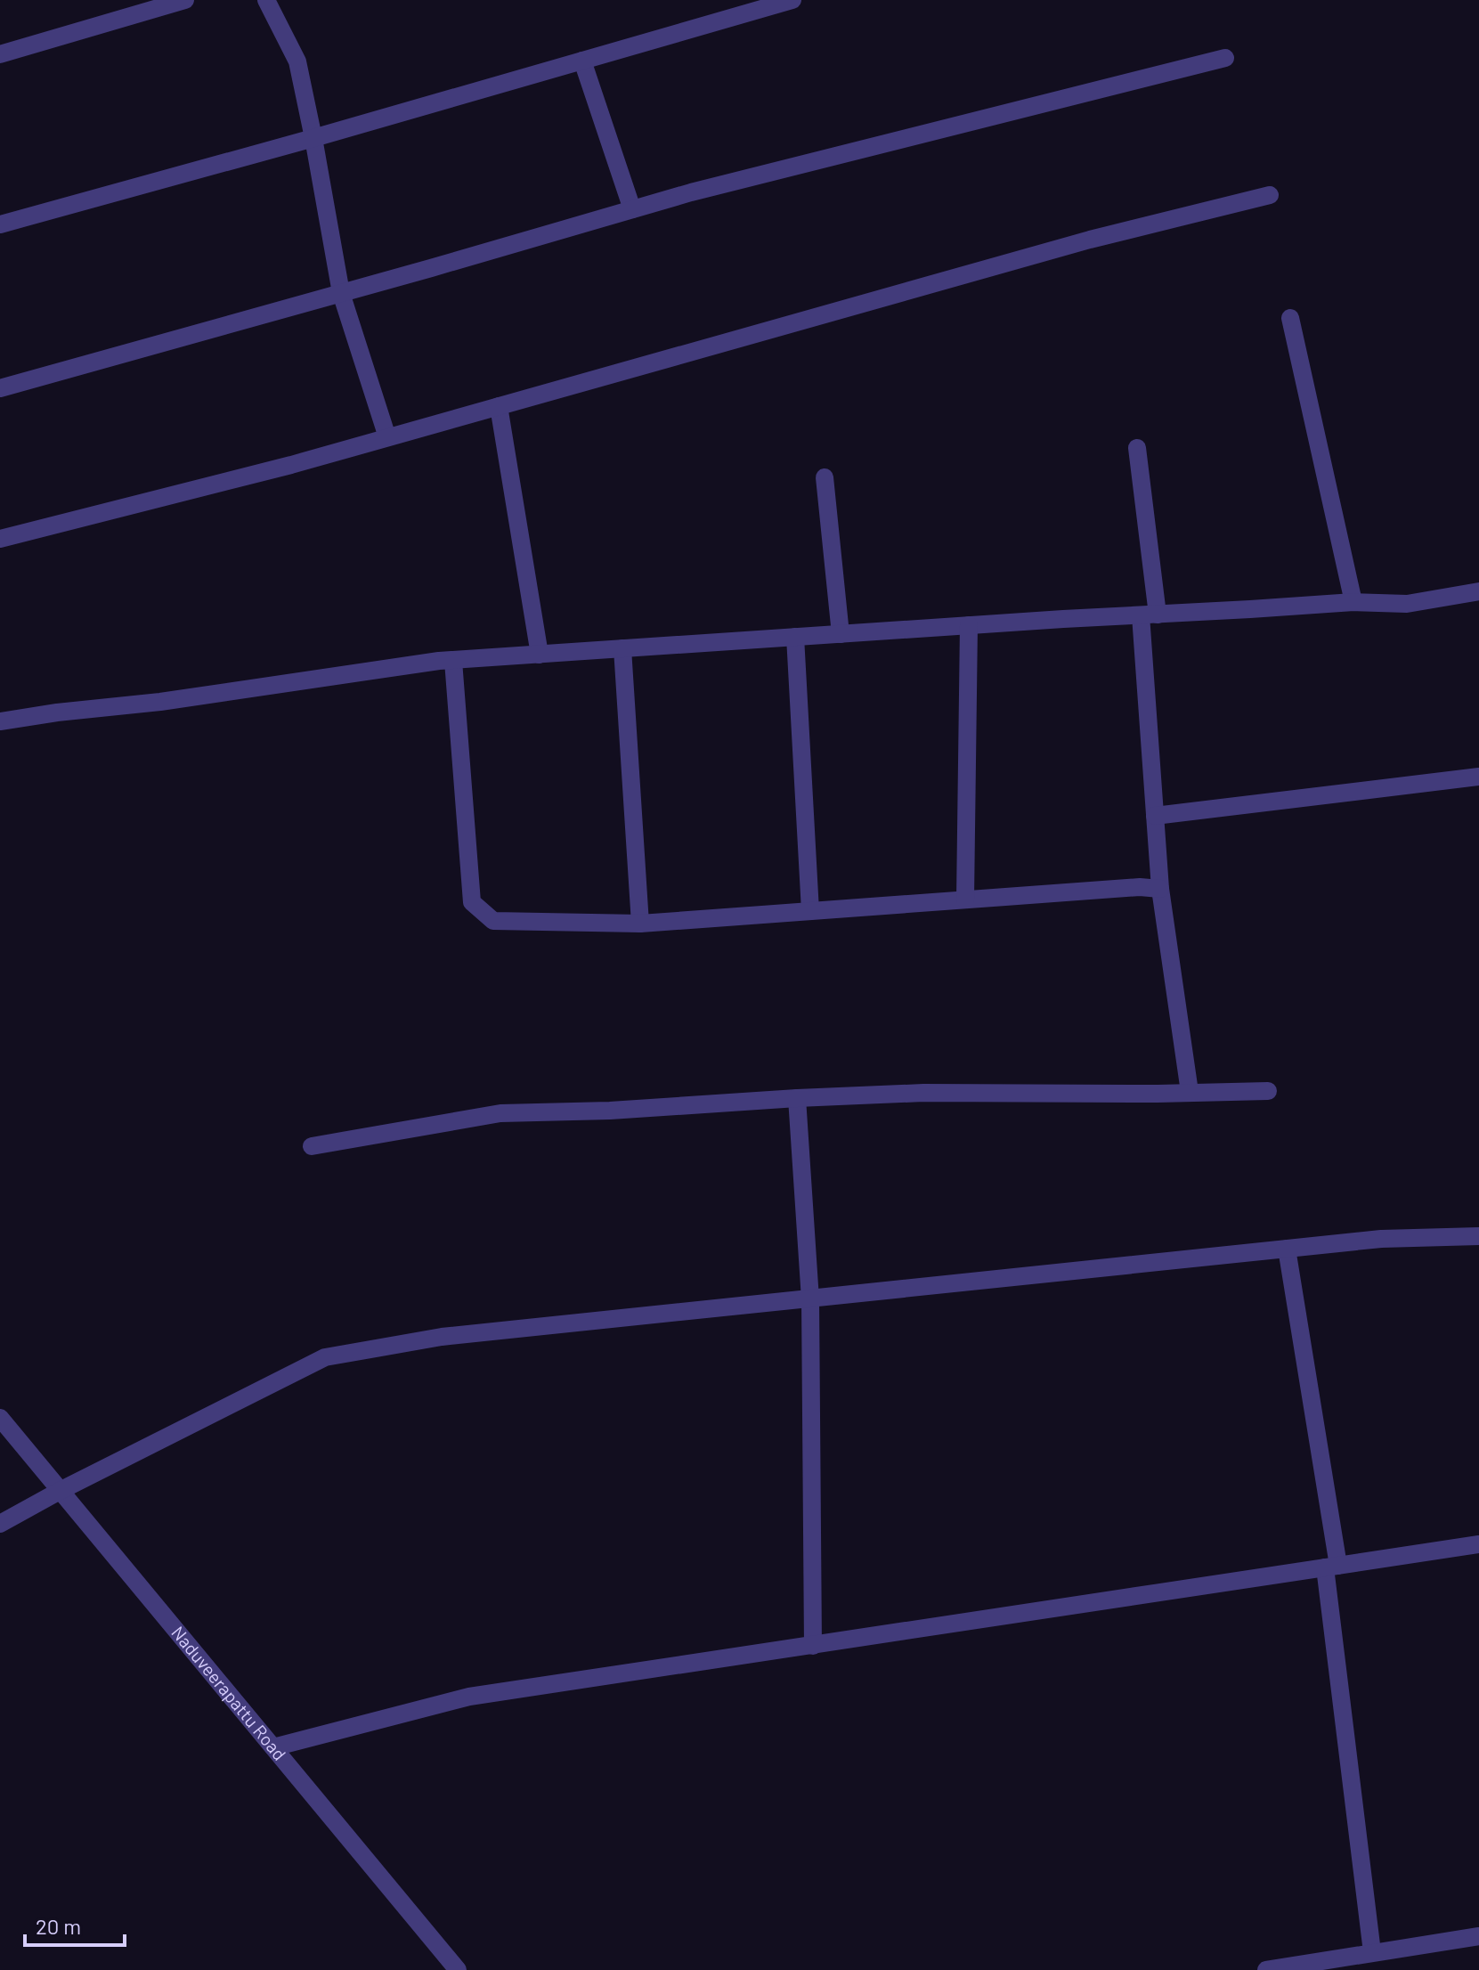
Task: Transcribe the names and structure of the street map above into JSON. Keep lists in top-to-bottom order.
{
  "streets": {
    "street": ["Naduveerapattu Road"]
  },
  "scale_bar": "20 m"
}
